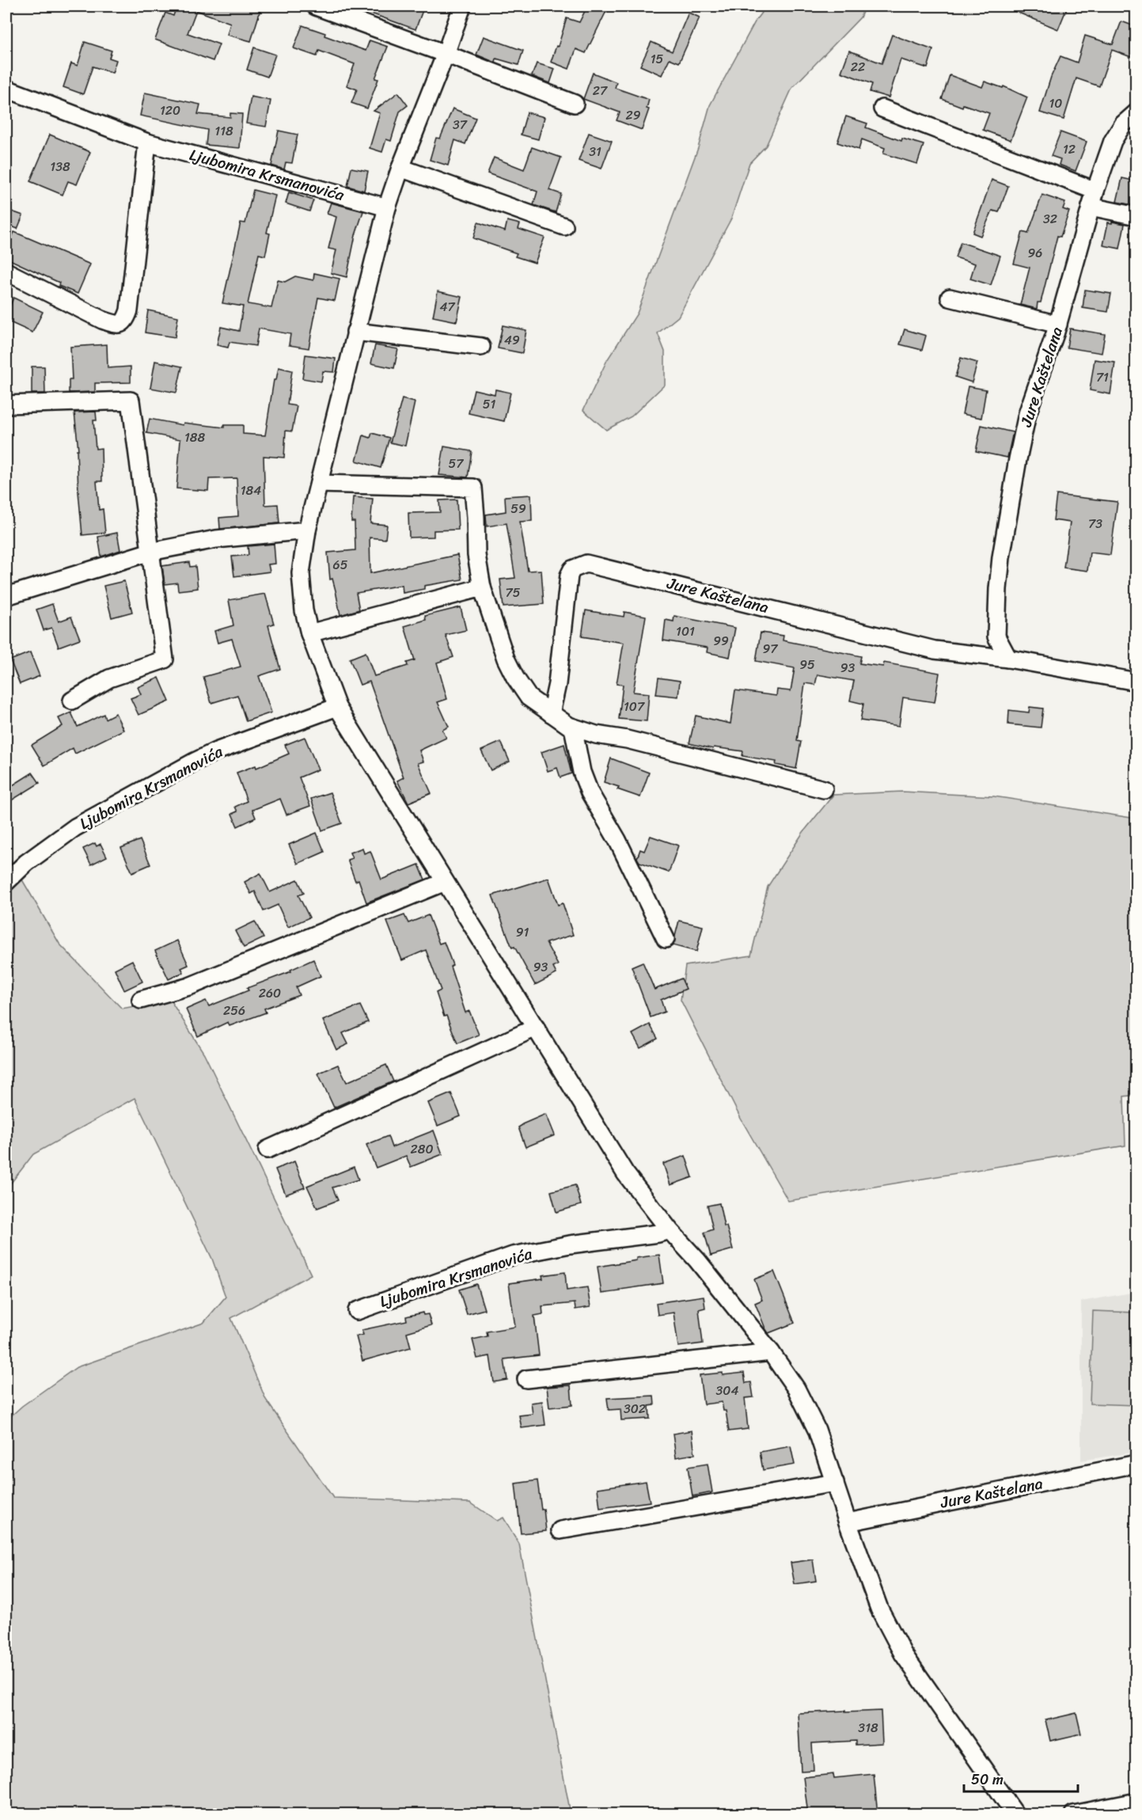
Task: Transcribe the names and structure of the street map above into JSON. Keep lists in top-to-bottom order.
{
  "streets": {
    "street": ["Ljubomira Krsmanovića", "Jure Kaštelana"]
  },
  "house_numbers": [
    "15",
    "22",
    "27",
    "10",
    "120",
    "29",
    "37",
    "118",
    "12",
    "31",
    "138",
    "32",
    "96",
    "47",
    "49",
    "71",
    "51",
    "188",
    "57",
    "184",
    "59",
    "73",
    "65",
    "75",
    "101",
    "99",
    "97",
    "95",
    "93",
    "107",
    "91",
    "93",
    "260",
    "256",
    "280",
    "304",
    "302",
    "318"
  ],
  "scale_bar": "50 m"
}
